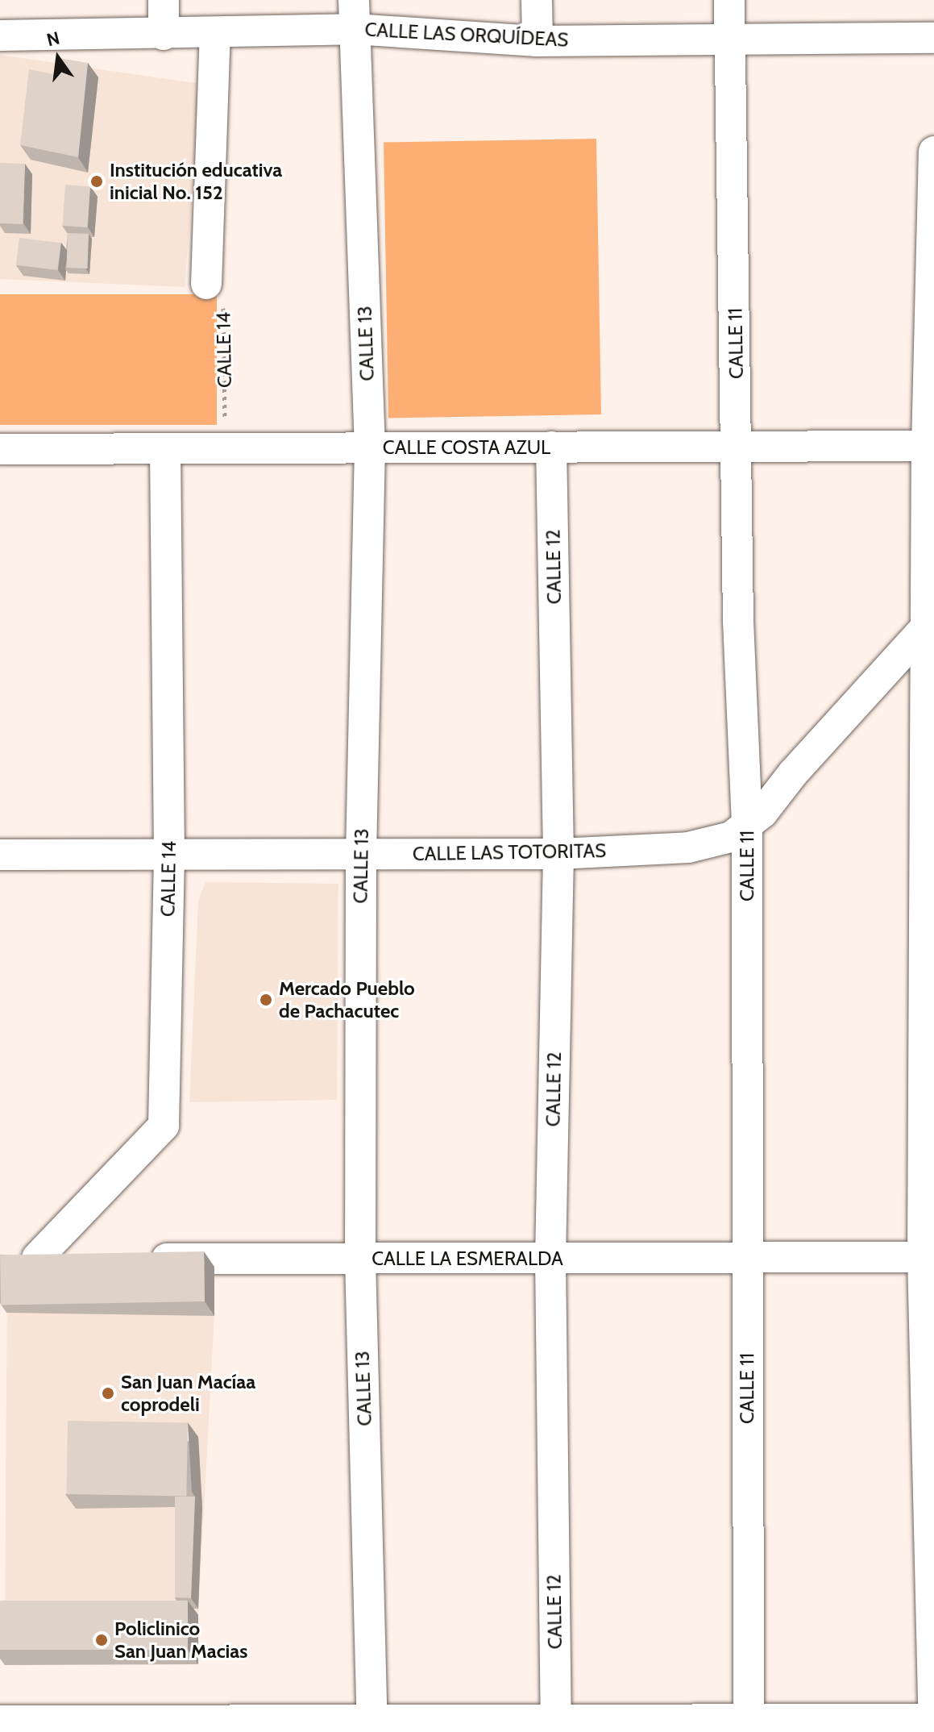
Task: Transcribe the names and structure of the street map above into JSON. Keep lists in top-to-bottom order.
{
  "streets": {
    "street": [
      "CALLE LAS ORQUÍDEAS",
      "CALLE 13",
      "CALLE 11",
      "CALLE 14",
      "CALLE COSTA AZUL",
      "CALLE 12",
      "CALLE LAS TOTORITAS",
      "CALLE LA ESMERALDA"
    ]
  },
  "crossings": [
    ["CALLE LAS ORQUÍDEAS", "CALLE 13"],
    ["CALLE LAS ORQUÍDEAS", "CALLE 11"],
    ["CALLE 13", "CALLE COSTA AZUL"],
    ["CALLE 13", "CALLE LAS TOTORITAS"],
    ["CALLE 13", "CALLE LA ESMERALDA"],
    ["CALLE 11", "CALLE COSTA AZUL"],
    ["CALLE 11", "CALLE LAS TOTORITAS"],
    ["CALLE 11", "CALLE LA ESMERALDA"],
    ["CALLE 14", "CALLE COSTA AZUL"],
    ["CALLE 14", "CALLE LAS TOTORITAS"],
    ["CALLE COSTA AZUL", "CALLE 12"],
    ["CALLE 12", "CALLE LAS TOTORITAS"],
    ["CALLE 12", "CALLE LA ESMERALDA"]
  ],
  "places": [
    "Institución educativa inicial No. 152",
    "Mercado Pueblo de Pachacutec",
    "San Juan Macíaa coprodeli",
    "Policlinico San Juan Macias"
  ],
  "north": "top"
}
